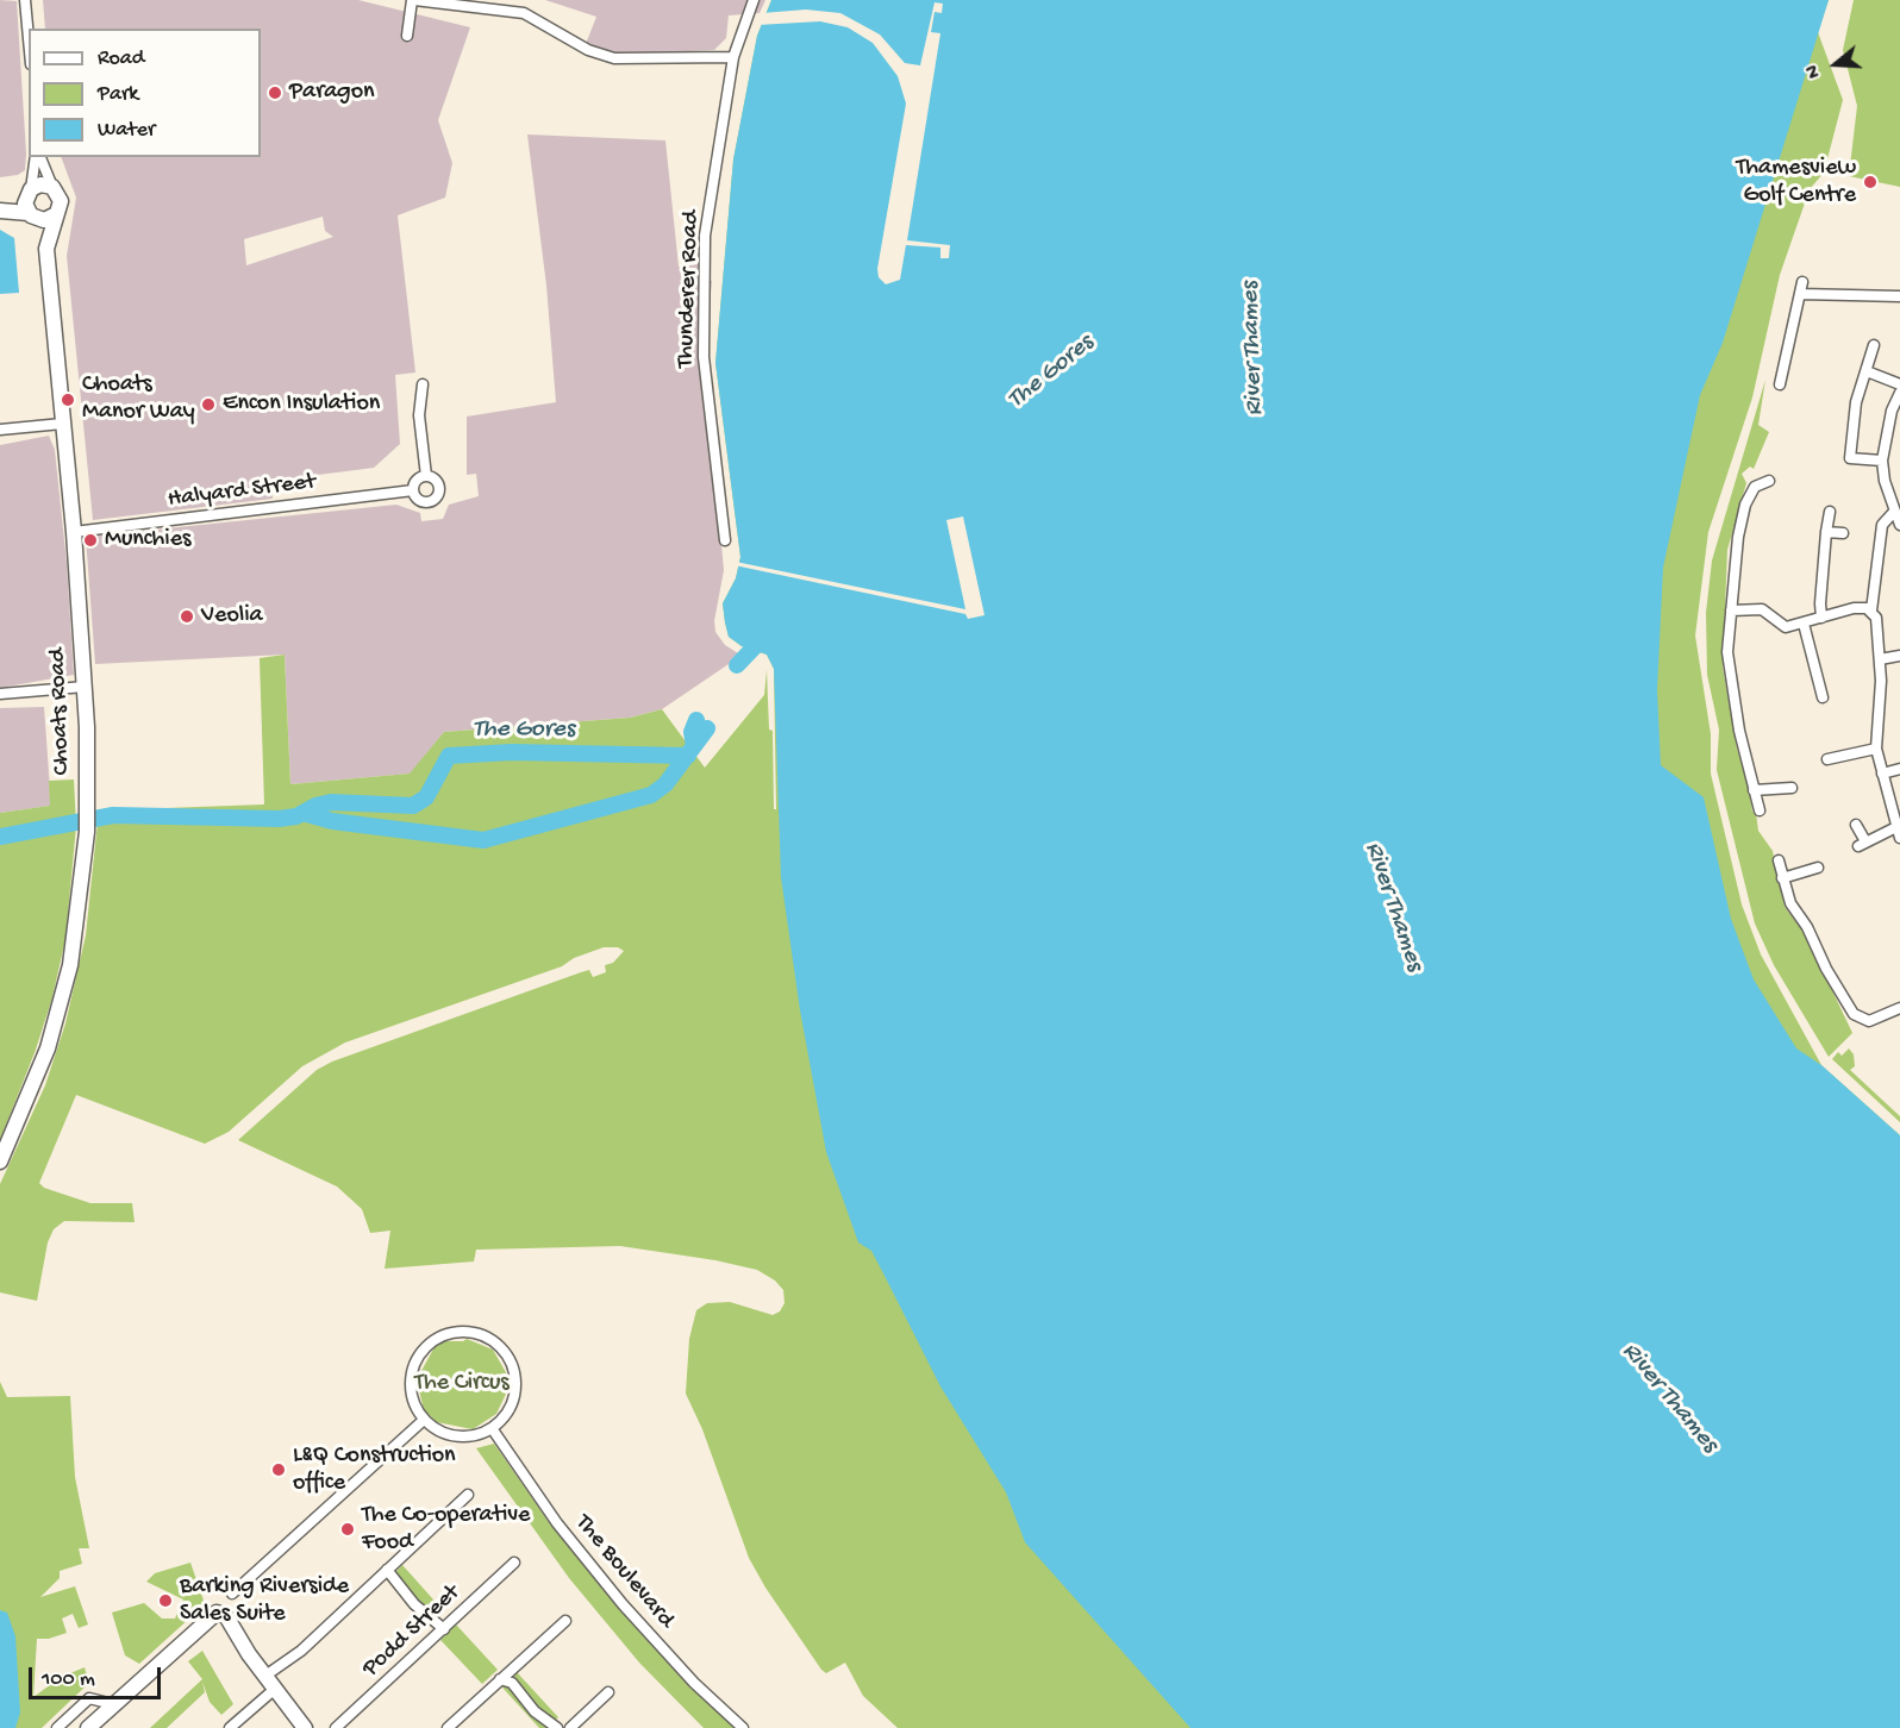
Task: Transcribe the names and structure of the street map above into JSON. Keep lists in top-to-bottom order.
{
  "streets": {
    "street": [
      "Thunderer Road",
      "Halyard Street",
      "Choats Road",
      "The Boulevard",
      "Podd Street"
    ]
  },
  "crossings": [
    ["Halyard Street", "Choats Road"]
  ],
  "water": ["River Thames", "The Gores"],
  "parks": ["The Circus"],
  "places": [
    "Paragon",
    "Thamesview Golf Centre",
    "Choats Manor Way",
    "Encon Insulation",
    "Munchies",
    "Veolia",
    "L&Q Construction office",
    "The Co-operative Food",
    "Barking Riverside Sales Suite"
  ],
  "legend": ["Road", "Park", "Water"],
  "scale_bar": "100 m",
  "north": "left"
}
